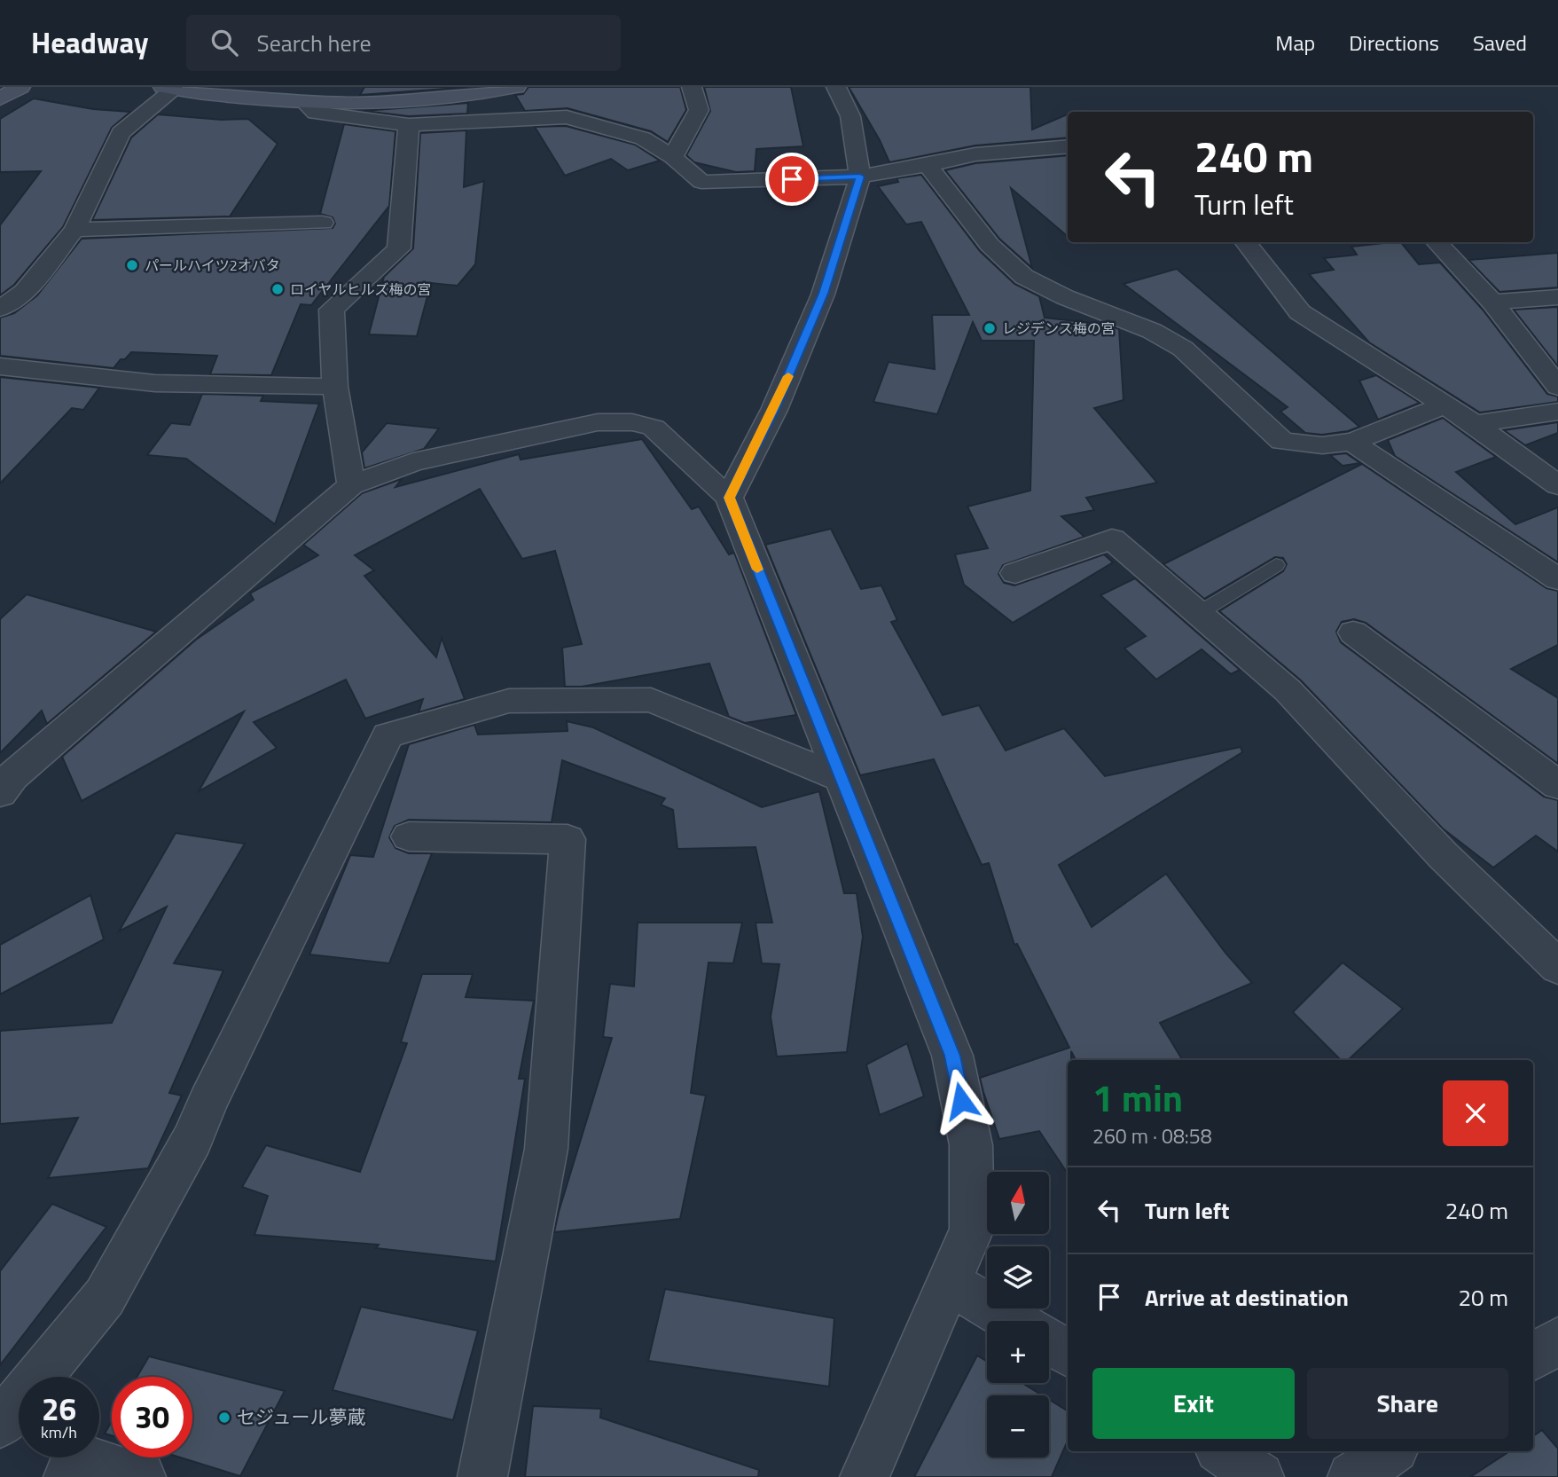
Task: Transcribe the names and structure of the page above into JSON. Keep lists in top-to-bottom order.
{
  "places": [
    "パールハイツ2オバタ",
    "ロイヤルヒルズ梅の宮",
    "レジデンス梅の宮",
    "セジュール夢蔵"
  ],
  "north": "top",
  "page": {
    "header": "Headway",
    "search": "Search here",
    "nav": ["Map", "Directions", "Saved"],
    "turn": ["240 m", "Turn left"],
    "heading": ["1 min", "260 m · 08:58"],
    "list": [
      {
        "name": "Turn left",
        "value": "240 m"
      },
      {
        "name": "Arrive at destination",
        "value": "20 m"
      }
    ],
    "map_buttons": ["+", "−"],
    "buttons": ["Exit", "Share"],
    "speed": "26 km/h",
    "limit": "30"
  }
}
